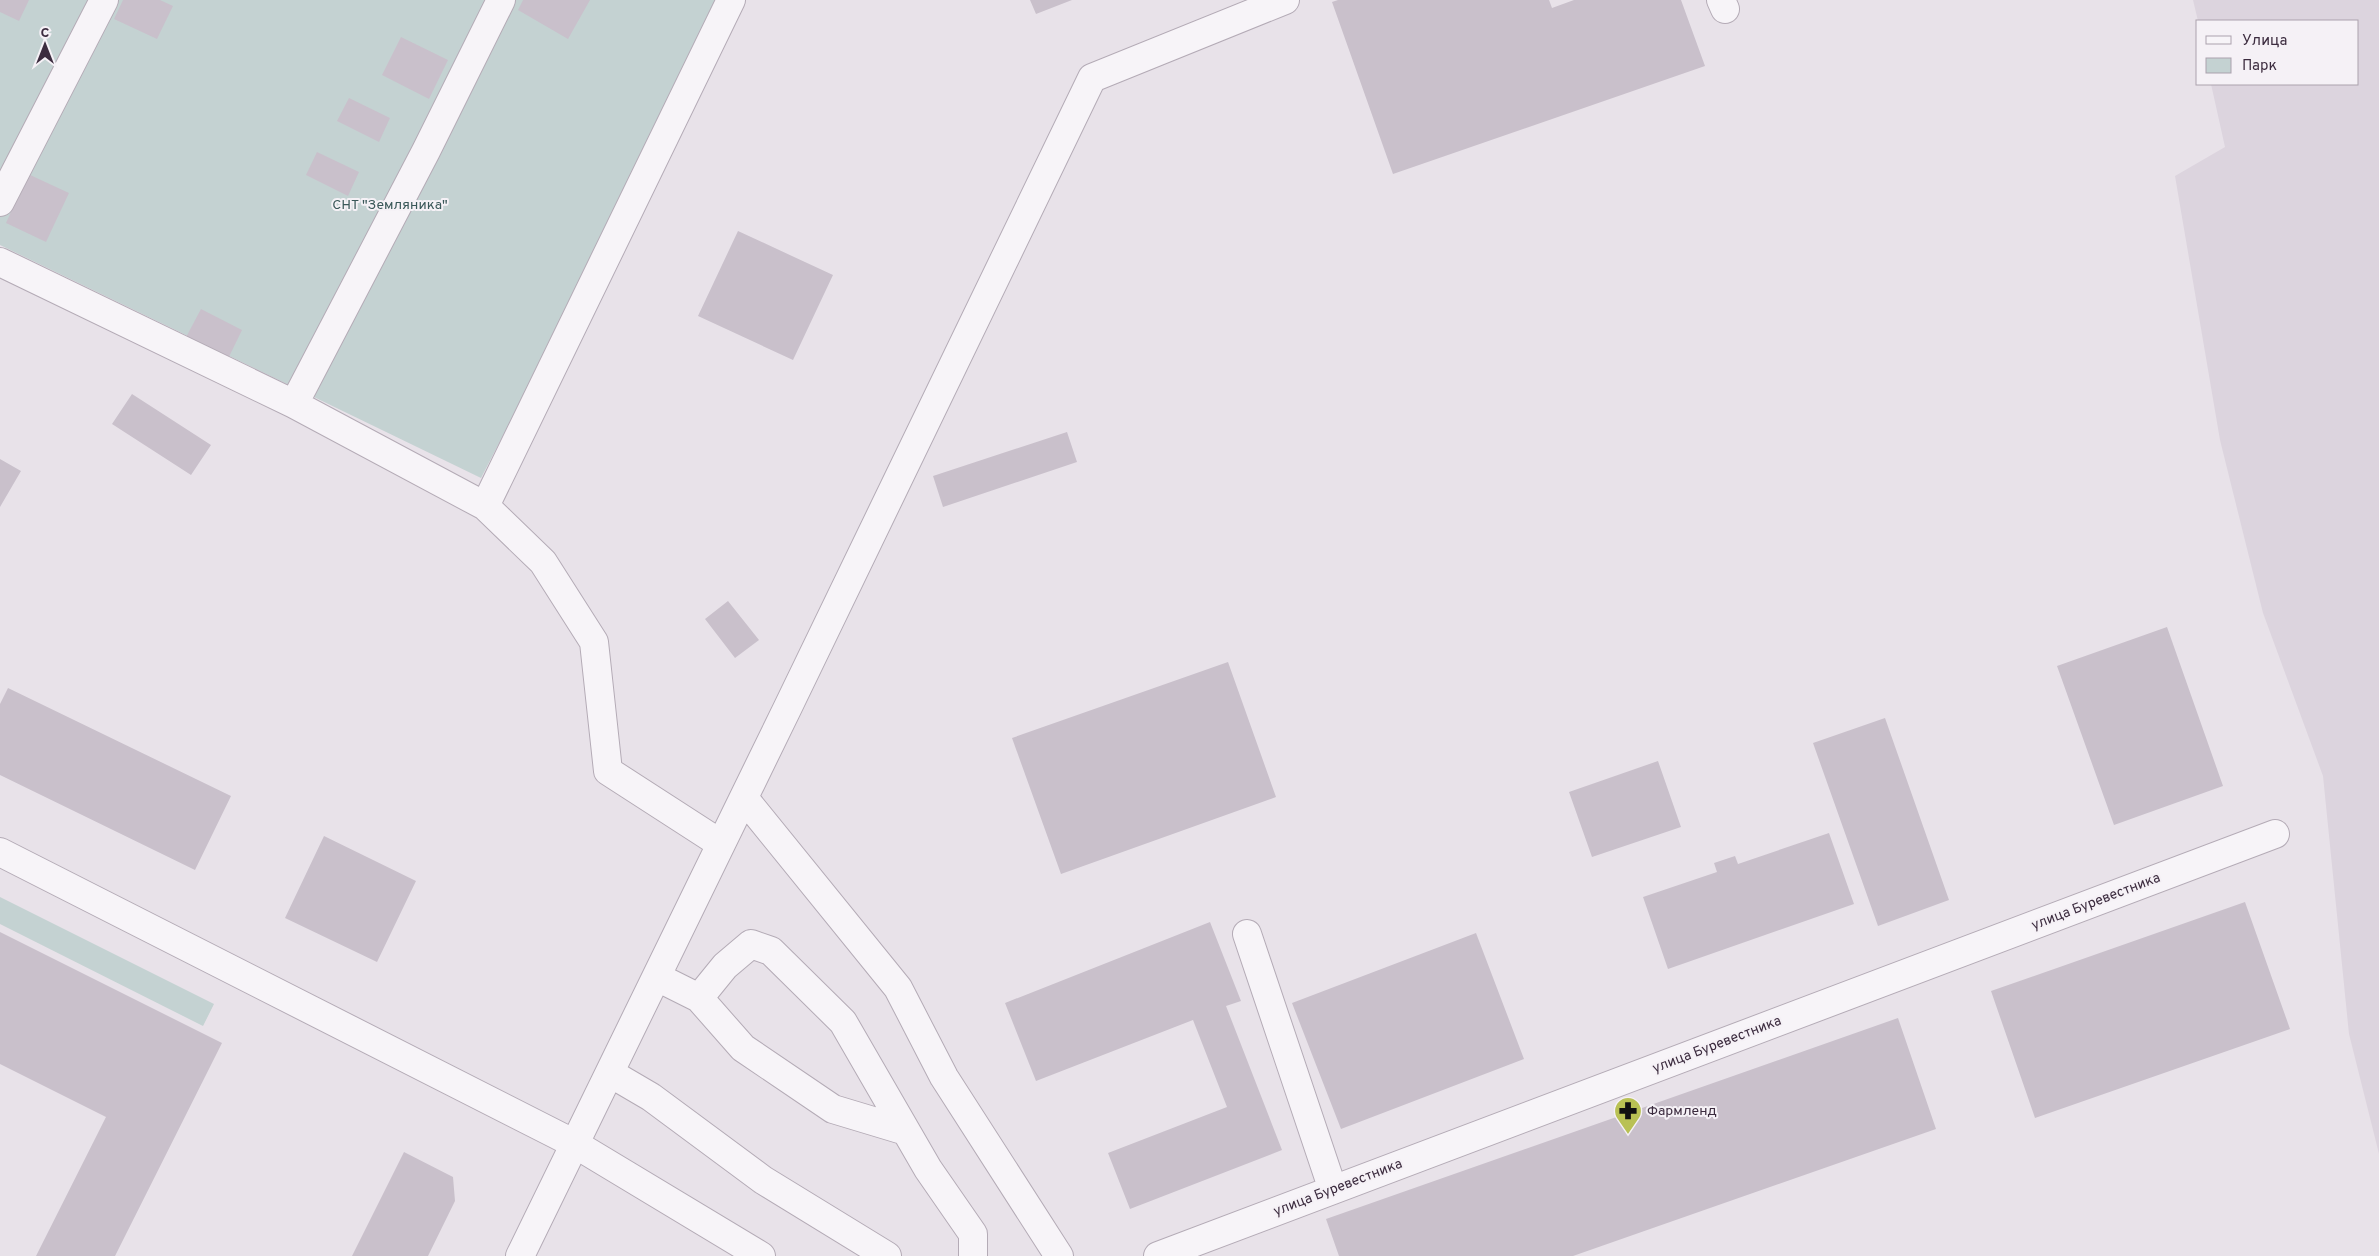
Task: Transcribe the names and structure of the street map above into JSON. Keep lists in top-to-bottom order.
{
  "streets": {
    "street": ["улица Буревестника"]
  },
  "parks": ["СНТ \"Земляника\""],
  "places": {
    "pharmacy": ["Фармленд"]
  },
  "legend": ["Улица", "Парк"],
  "north": "top"
}
